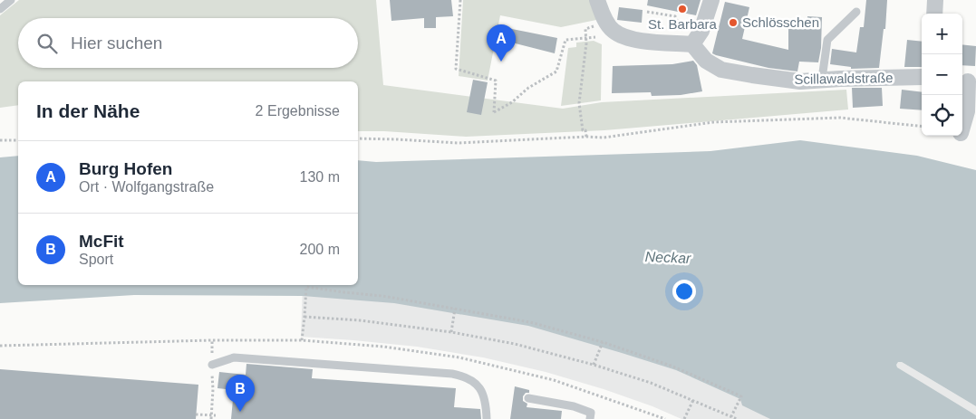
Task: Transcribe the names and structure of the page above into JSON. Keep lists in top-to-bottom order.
{
  "streets": {
    "street": ["Scillawaldstraße"]
  },
  "water": ["Neckar"],
  "places": ["St. Barbara", "Schlösschen"],
  "page": {
    "map_buttons": ["+", "−"],
    "search": "Hier suchen",
    "pins": ["A", "B"],
    "heading": ["In der Nähe", "2 Ergebnisse"],
    "list": [
      {
        "mark": "A",
        "name": "Burg Hofen",
        "note": "Ort · Wolfgangstraße",
        "value": "130 m"
      },
      {
        "mark": "B",
        "name": "McFit",
        "note": "Sport",
        "value": "200 m"
      }
    ]
  }
}
